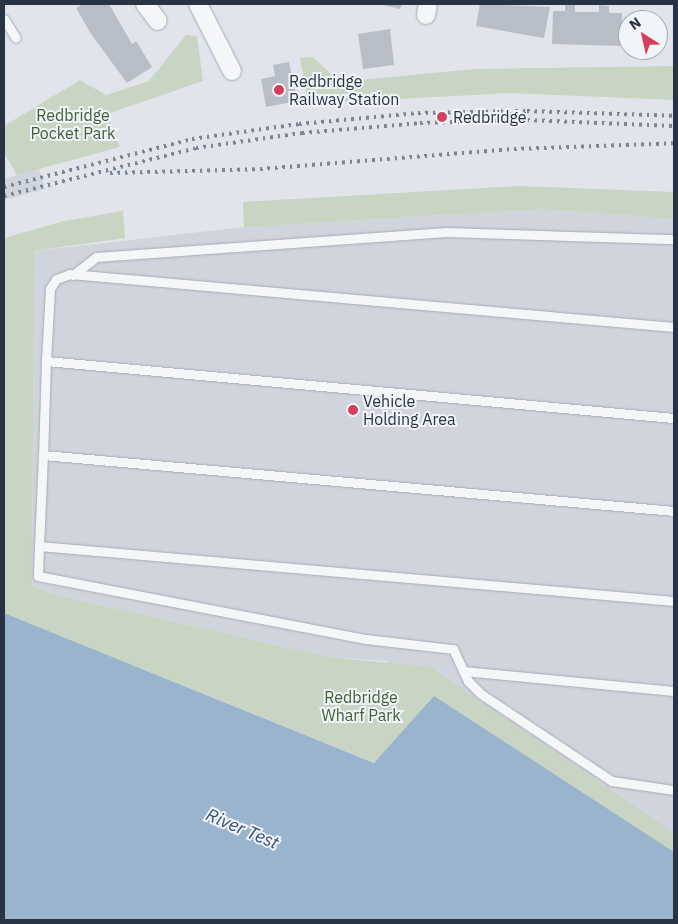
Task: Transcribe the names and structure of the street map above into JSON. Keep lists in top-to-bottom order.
{
  "water": ["River Test"],
  "parks": ["Redbridge Pocket Park", "Redbridge Wharf Park"],
  "places": ["Redbridge Railway Station", "Redbridge", "Vehicle Holding Area"],
  "north": "top left"
}
